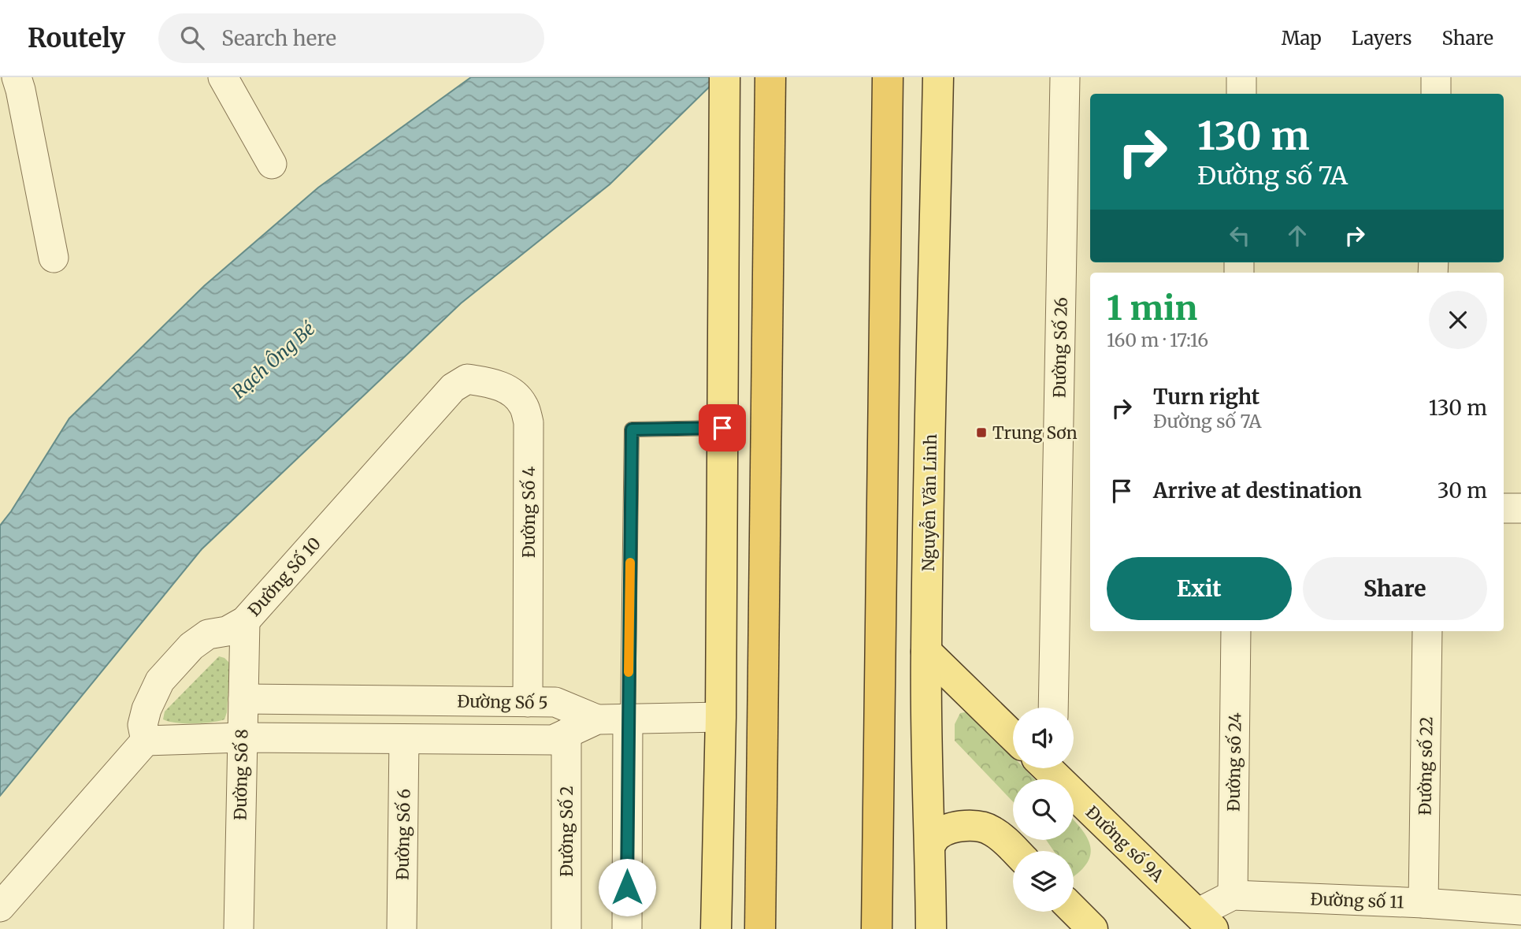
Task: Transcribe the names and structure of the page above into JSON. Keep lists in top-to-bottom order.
{
  "streets": {
    "main road": ["Nguyễn Văn Linh", "Đường số 9A"],
    "street": [
      "Đường Số 26",
      "Đường Số 4",
      "Đường Số 10",
      "Đường Số 5",
      "Đường số 24",
      "Đường số 22",
      "Đường Số 8",
      "Đường Số 2",
      "Đường Số 6",
      "Đường số 11"
    ]
  },
  "crossings": [
    ["Đường Số 4", "Đường Số 10"],
    ["Đường Số 4", "Đường Số 5"],
    ["Đường Số 10", "Đường Số 8"],
    ["Đường Số 5", "Đường Số 8"],
    ["Đường số 24", "Đường số 11"],
    ["Đường số 22", "Đường số 11"],
    ["Đường số 9A", "Đường số 11"]
  ],
  "water": ["Rạch Ông Bé"],
  "places": {
    "transit": ["Trung Sơn"]
  },
  "page": {
    "header": "Routely",
    "search": "Search here",
    "nav": ["Map", "Layers", "Share"],
    "turn": ["130 m", "Đường số 7A"],
    "heading": ["1 min", "160 m · 17:16"],
    "list": [
      {
        "name": "Turn right",
        "note": "Đường số 7A",
        "value": "130 m"
      },
      {
        "name": "Arrive at destination",
        "value": "30 m"
      }
    ],
    "buttons": ["Exit", "Share"]
  }
}
